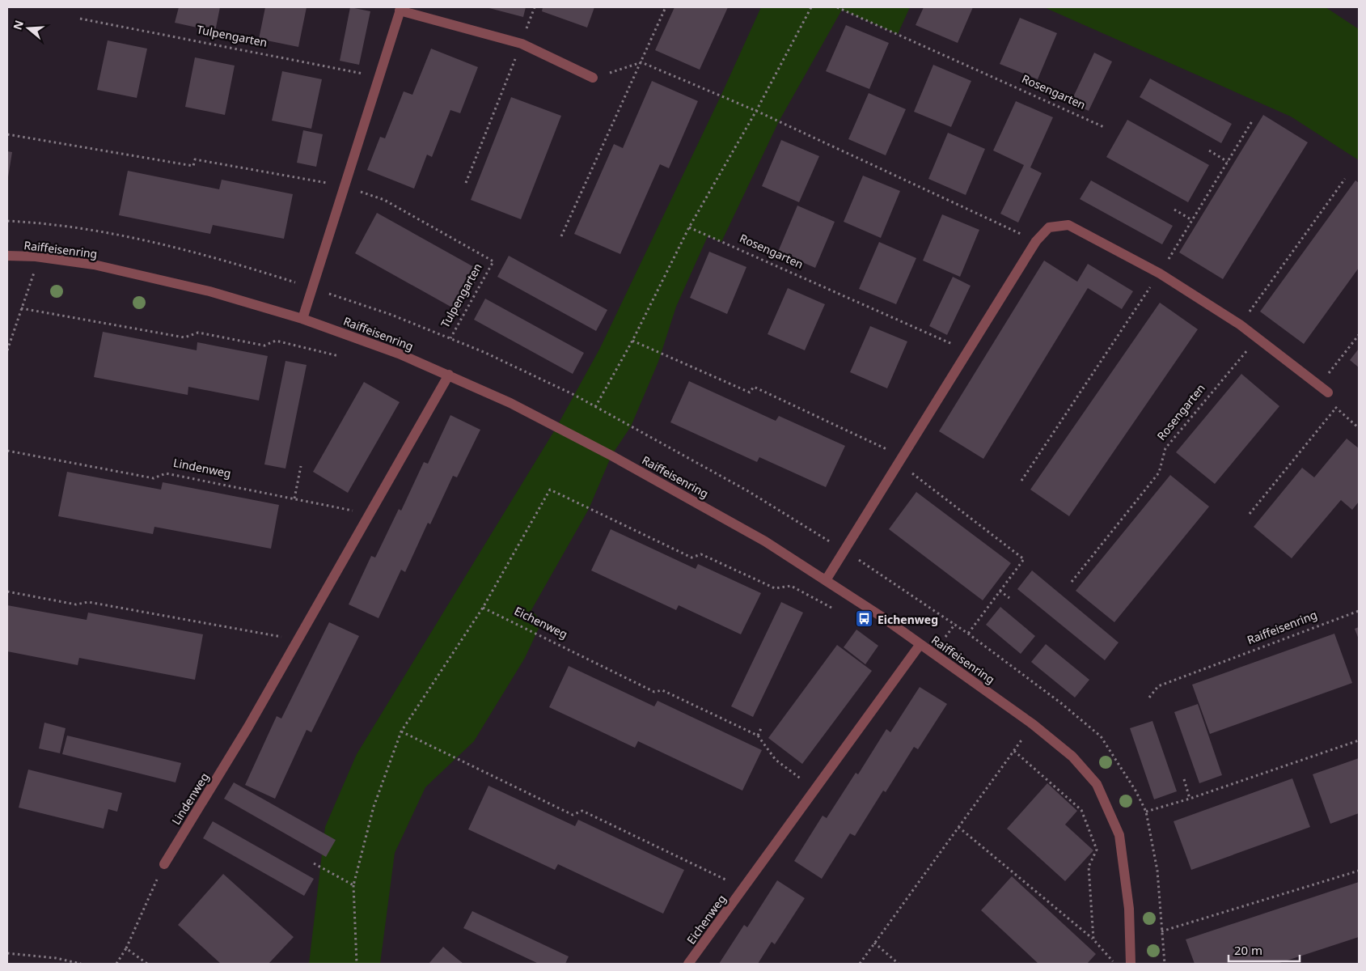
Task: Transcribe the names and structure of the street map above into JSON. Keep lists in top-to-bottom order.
{
  "streets": {
    "street": ["Raiffeisenring", "Lindenweg", "Eichenweg"],
    "path": ["Tulpengarten", "Rosengarten"]
  },
  "crossings": [
    ["Raiffeisenring", "Lindenweg"],
    ["Raiffeisenring", "Eichenweg"]
  ],
  "places": {
    "bus stop": ["Eichenweg"]
  },
  "scale_bar": "20 m",
  "north": "left"
}
